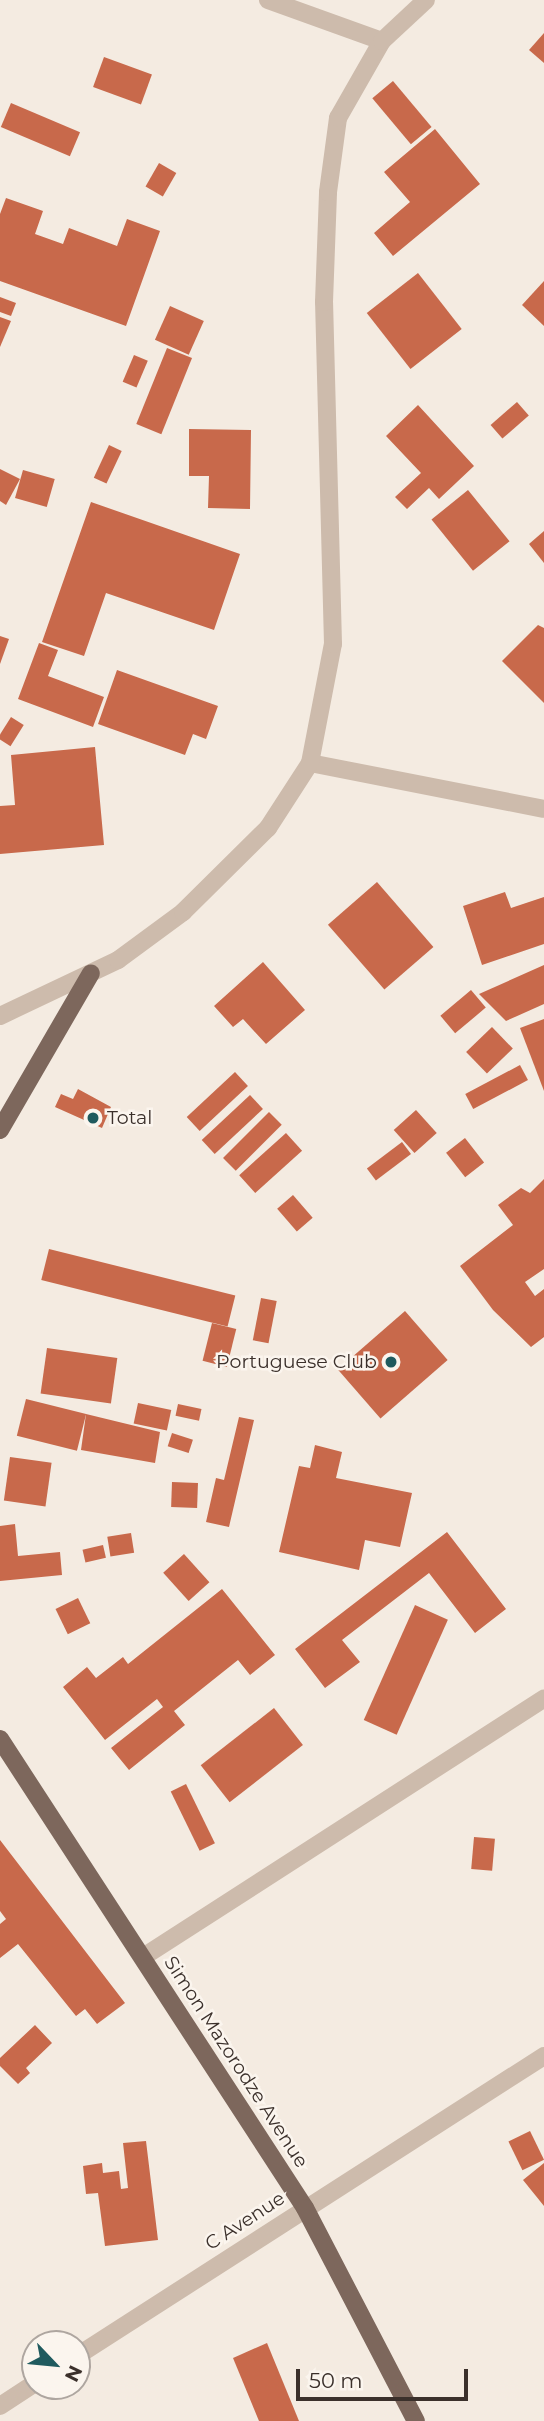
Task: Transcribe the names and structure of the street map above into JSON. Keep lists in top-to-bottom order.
{
  "streets": {
    "main road": ["Simon Mazorodze Avenue"],
    "street": ["C Avenue"]
  },
  "crossings": [
    ["Simon Mazorodze Avenue", "C Avenue"]
  ],
  "places": ["Total", "Portuguese Club"],
  "scale_bar": "50 m",
  "north": "bottom right"
}
